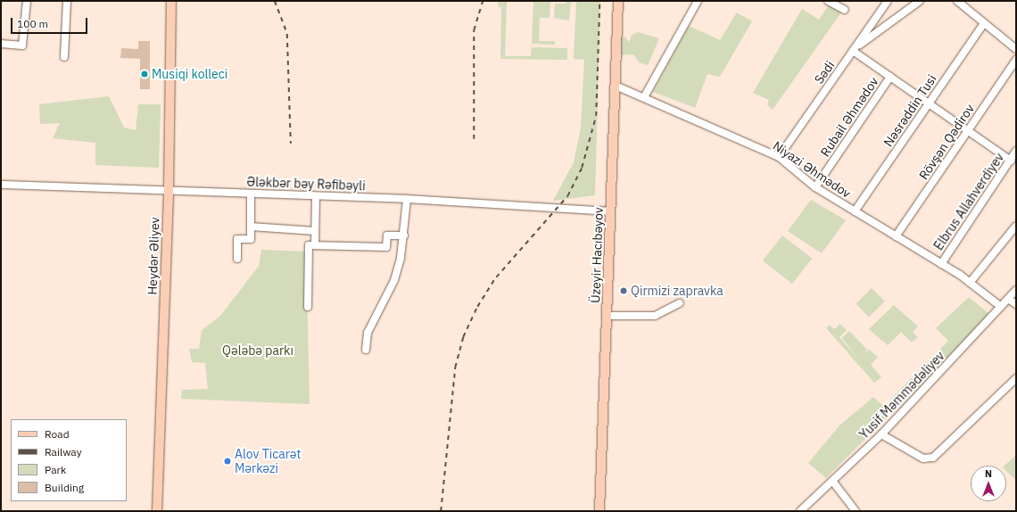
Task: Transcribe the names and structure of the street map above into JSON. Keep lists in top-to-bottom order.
{
  "streets": {
    "main road": ["Üzeyir Hacıbəyov", "Heydər Əliyev"],
    "street": [
      "Sədi",
      "Nəsrəddin Tusi",
      "Rubail Əhmədov",
      "Rövşən Qədirov",
      "Niyazi Əhmədov",
      "Ələkbər bəy Rəfibəyli",
      "Elbrus Allahverdiyev",
      "Yusif Məmmədəliyev"
    ]
  },
  "crossings": [
    ["Sədi", "Niyazi Əhmədov"],
    ["Nəsrəddin Tusi", "Niyazi Əhmədov"],
    ["Rubail Əhmədov", "Niyazi Əhmədov"],
    ["Rövşən Qədirov", "Niyazi Əhmədov"],
    ["Niyazi Əhmədov", "Elbrus Allahverdiyev"],
    ["Niyazi Əhmədov", "Üzeyir Hacıbəyov"],
    ["Niyazi Əhmədov", "Yusif Məmmədəliyev"],
    ["Ələkbər bəy Rəfibəyli", "Üzeyir Hacıbəyov"],
    ["Ələkbər bəy Rəfibəyli", "Heydər Əliyev"]
  ],
  "parks": ["Qələbə parkı"],
  "places": ["Musiqi kolleci", "Qirmizi zapravka", "Alov Ticarət Mərkəzi"],
  "legend": [
    "Road",
    "Railway",
    "Park",
    "Building"
  ],
  "scale_bar": "100 m",
  "north": "top"
}
